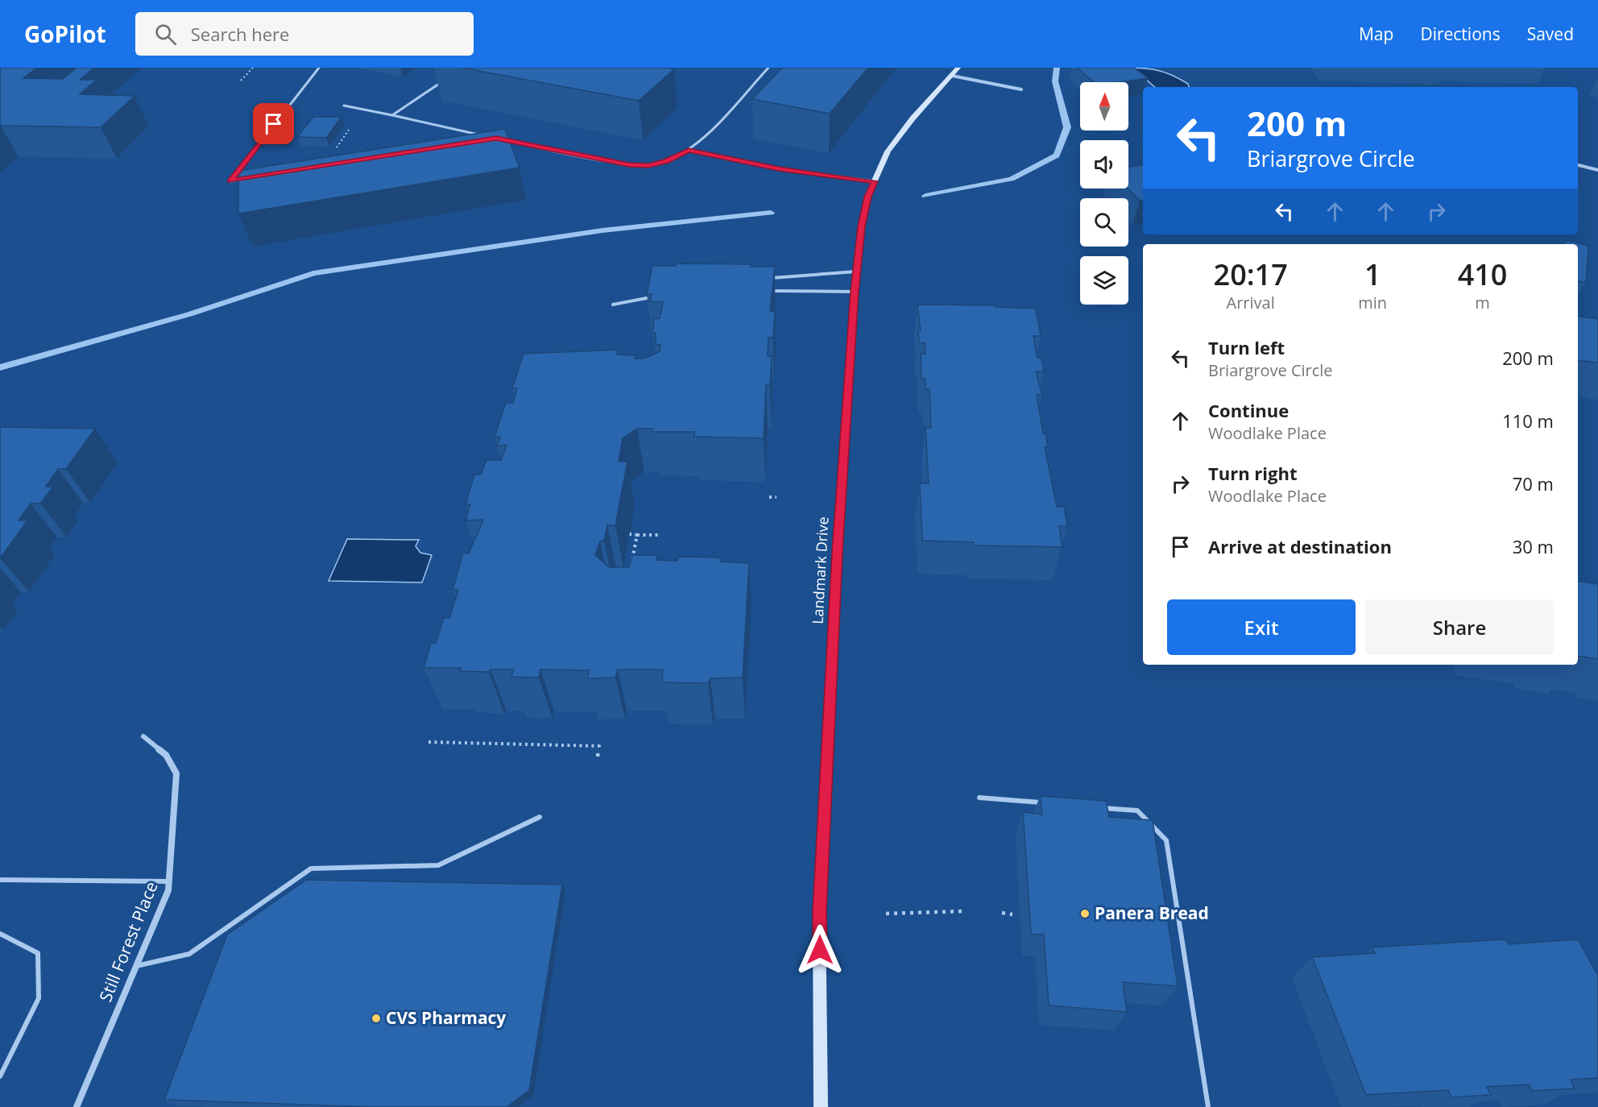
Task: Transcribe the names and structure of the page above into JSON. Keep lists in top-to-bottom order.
{
  "streets": {
    "street": ["Landmark Drive", "Still Forest Place"]
  },
  "places": ["Panera Bread", "CVS Pharmacy"],
  "north": "top",
  "page": {
    "header": "GoPilot",
    "search": "Search here",
    "nav": ["Map", "Directions", "Saved"],
    "turn": ["200 m", "Briargrove Circle"],
    "eta": [
      "20:17",
      "Arrival",
      "1",
      "min",
      "410",
      "m"
    ],
    "list": [
      {
        "name": "Turn left",
        "note": "Briargrove Circle",
        "value": "200 m"
      },
      {
        "name": "Continue",
        "note": "Woodlake Place",
        "value": "110 m"
      },
      {
        "name": "Turn right",
        "note": "Woodlake Place",
        "value": "70 m"
      },
      {
        "name": "Arrive at destination",
        "value": "30 m"
      }
    ],
    "buttons": ["Exit", "Share"]
  }
}
